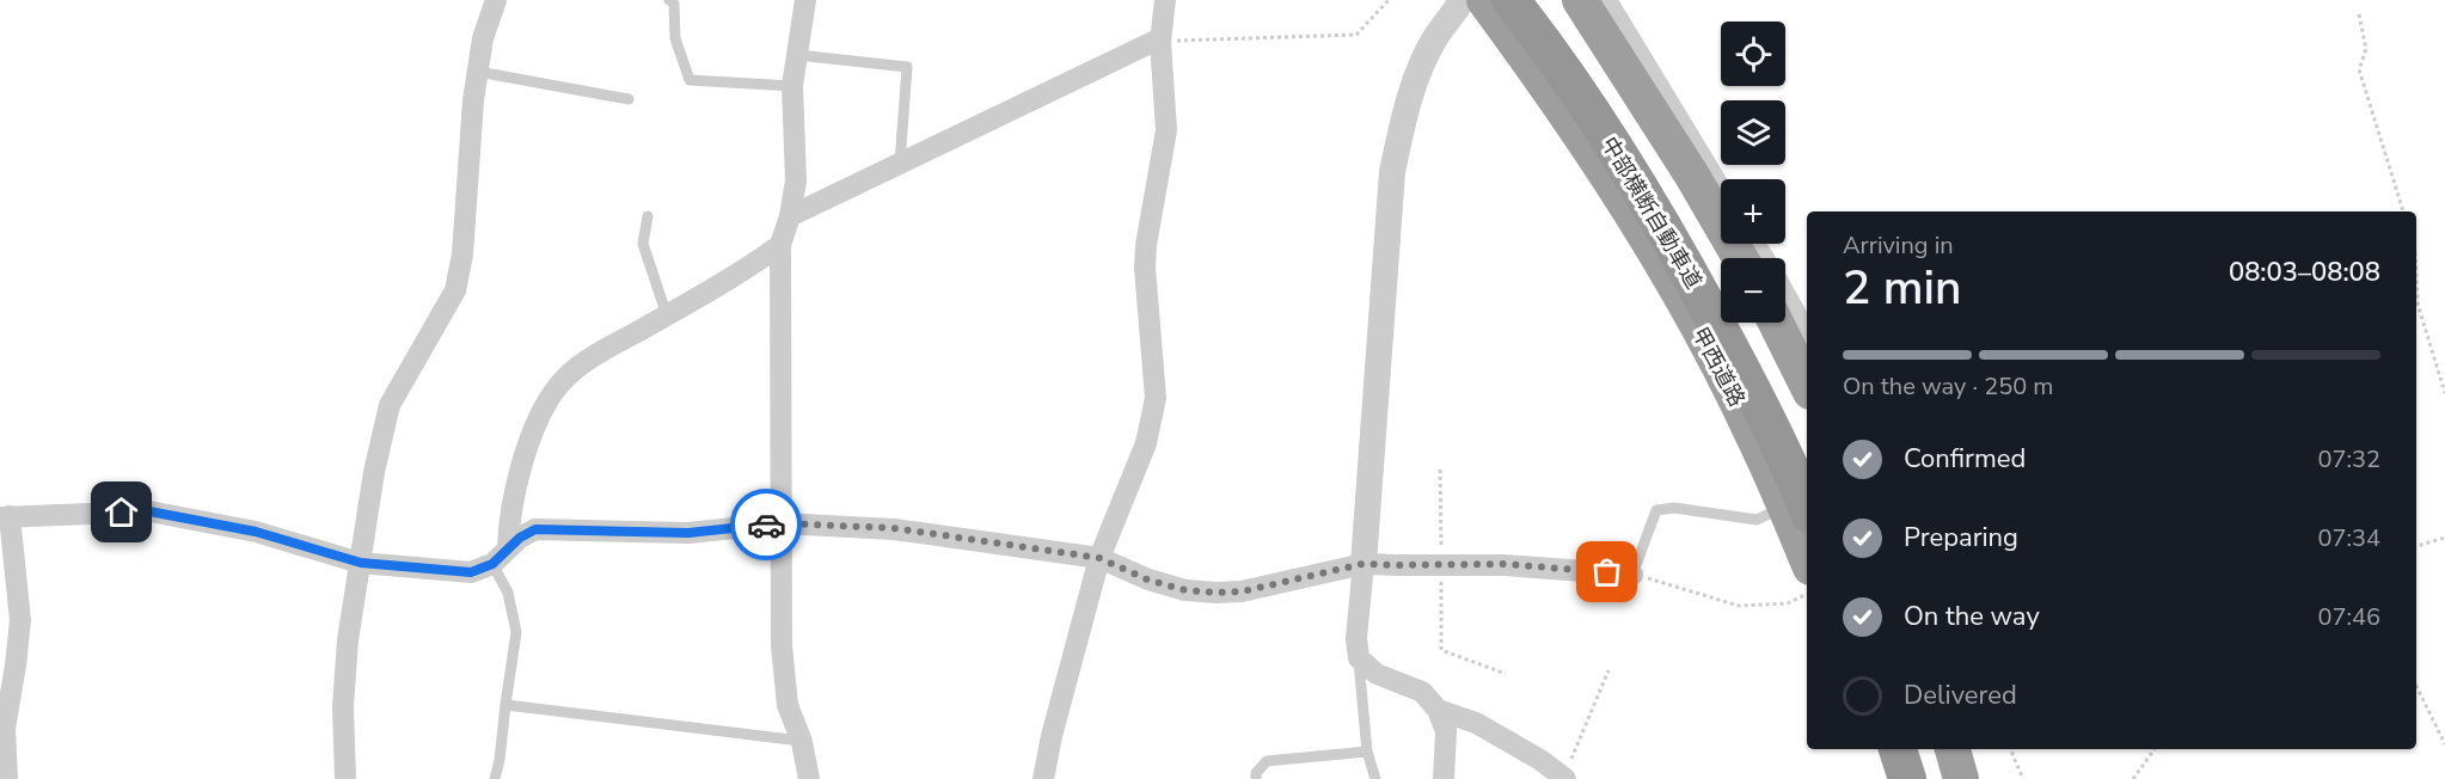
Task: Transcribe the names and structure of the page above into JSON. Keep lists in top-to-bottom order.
{
  "streets": {
    "highway": ["中部横断自動車道", "甲西道路"]
  },
  "crossings": [
    ["中部横断自動車道", "甲西道路"]
  ],
  "page": {
    "map_buttons": ["+", "−"],
    "heading": ["2 min", "Arriving in", "08:03–08:08"],
    "bar": "On the way · 250 m",
    "list": [
      ["Confirmed", "07:32"],
      ["Preparing", "07:34"],
      ["On the way", "07:46"],
      "Delivered"
    ]
  }
}
